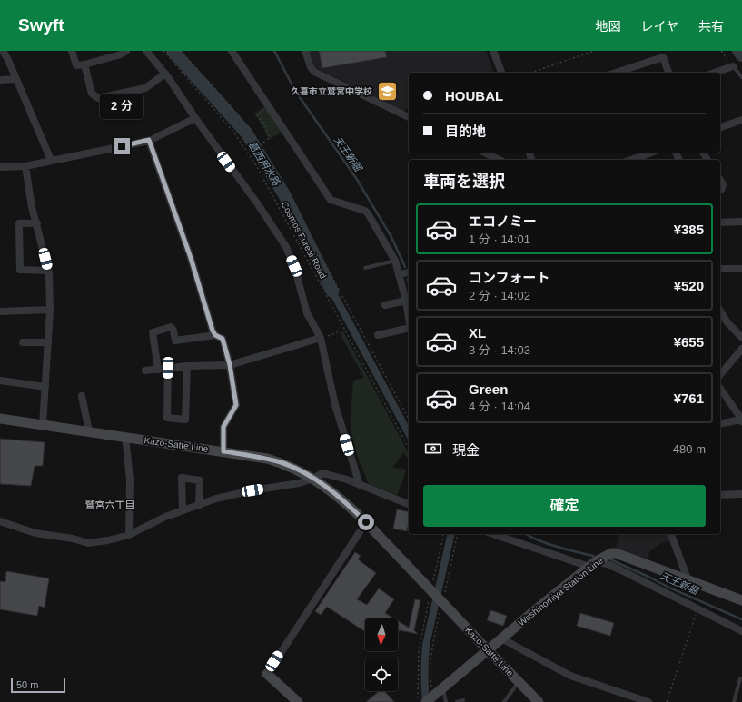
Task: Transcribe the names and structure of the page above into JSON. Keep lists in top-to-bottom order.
{
  "streets": {
    "main road": ["Kazo-Satte Line", "Washinomiya Station Line"],
    "path": ["Cosmos Fureai Road"]
  },
  "crossings": [
    ["Kazo-Satte Line", "Washinomiya Station Line"]
  ],
  "districts": ["鷲宮六丁目"],
  "water": ["天王新堀", "葛西用水路"],
  "places": {
    "school or university": ["久喜市立鷲宮中学校"]
  },
  "scale_bar": "50 m",
  "north": "bottom",
  "page": {
    "header": "Swyft",
    "nav": ["地図", "レイヤ", "共有"],
    "banner": ["HOUBAL", "目的地"],
    "bubble": "2 分",
    "heading": "車両を選択",
    "list": [
      {
        "name": "エコノミー",
        "note": "1 分 · 14:01",
        "value": "¥385"
      },
      {
        "name": "コンフォート",
        "note": "2 分 · 14:02",
        "value": "¥520"
      },
      {
        "name": "XL",
        "note": "3 分 · 14:03",
        "value": "¥655"
      },
      {
        "name": "Green",
        "note": "4 分 · 14:04",
        "value": "¥761"
      }
    ],
    "pay": ["現金", "480 m"],
    "buttons": "確定",
    "scale": "50 m"
  }
}
